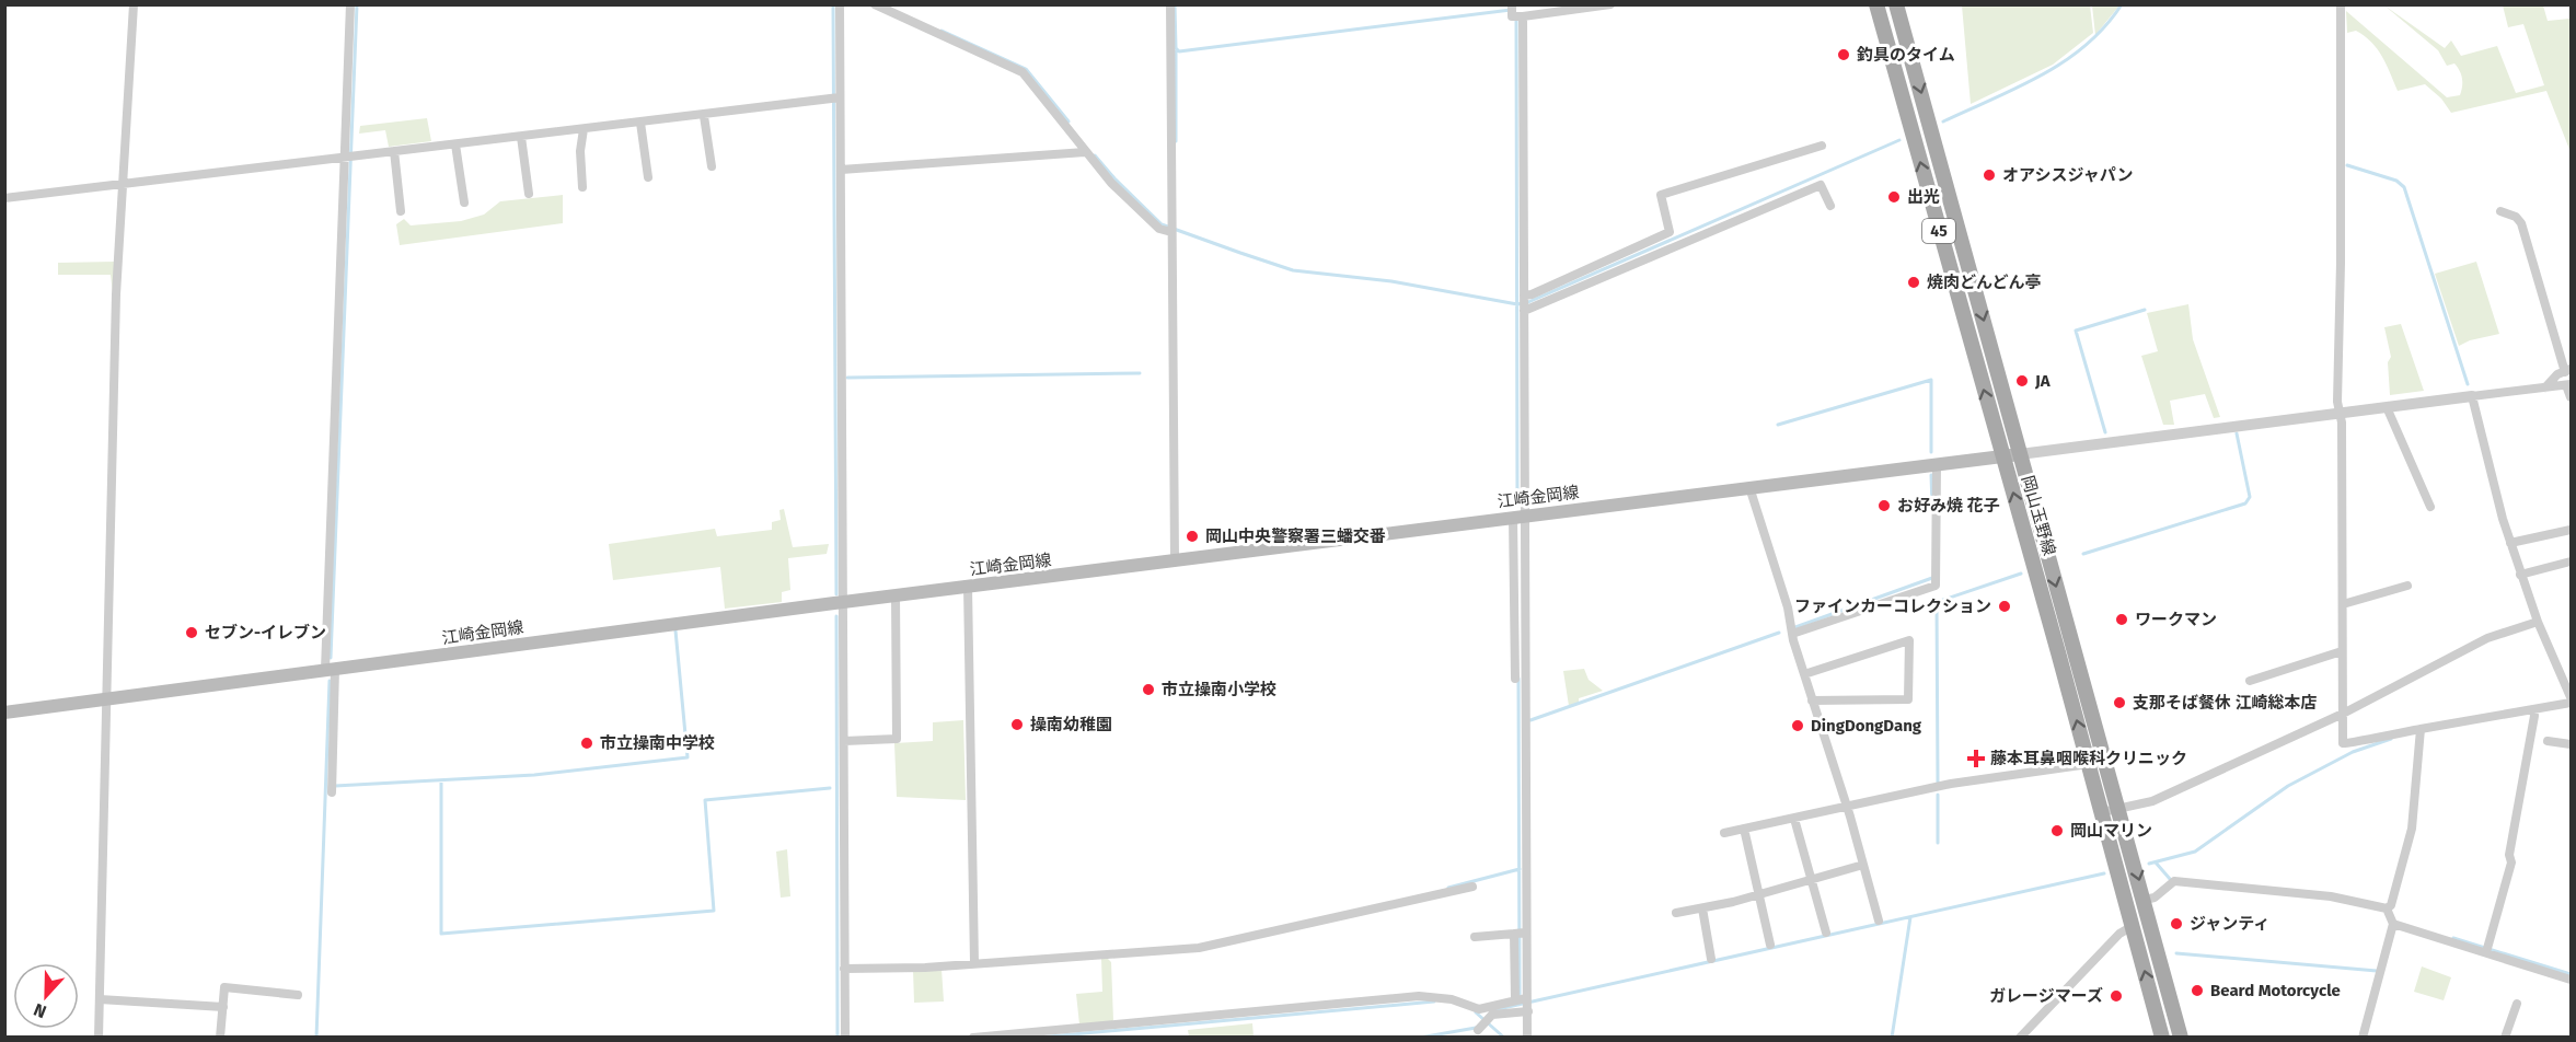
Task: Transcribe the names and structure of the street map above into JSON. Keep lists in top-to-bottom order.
{
  "streets": {
    "main road": ["45", "江崎金岡線", "岡山玉野線"]
  },
  "crossings": [
    ["江崎金岡線", "岡山玉野線"]
  ],
  "places": {
    "other": [
      "釣具のタイム",
      "オアシスジャパン",
      "出光",
      "焼肉どんどん亭",
      "JA",
      "お好み焼 花子",
      "岡山中央警察署三蟠交番",
      "ファインカーコレクション",
      "ワークマン",
      "セブン-イレブン",
      "市立操南小学校",
      "支那そば餐休 江崎総本店",
      "操南幼稚園",
      "DingDongDang",
      "市立操南中学校",
      "岡山マリン",
      "ジャンティ",
      "Beard Motorcycle",
      "ガレージマーズ"
    ],
    "health": ["藤本耳鼻咽喉科クリニック"]
  },
  "north": "bottom"
}
